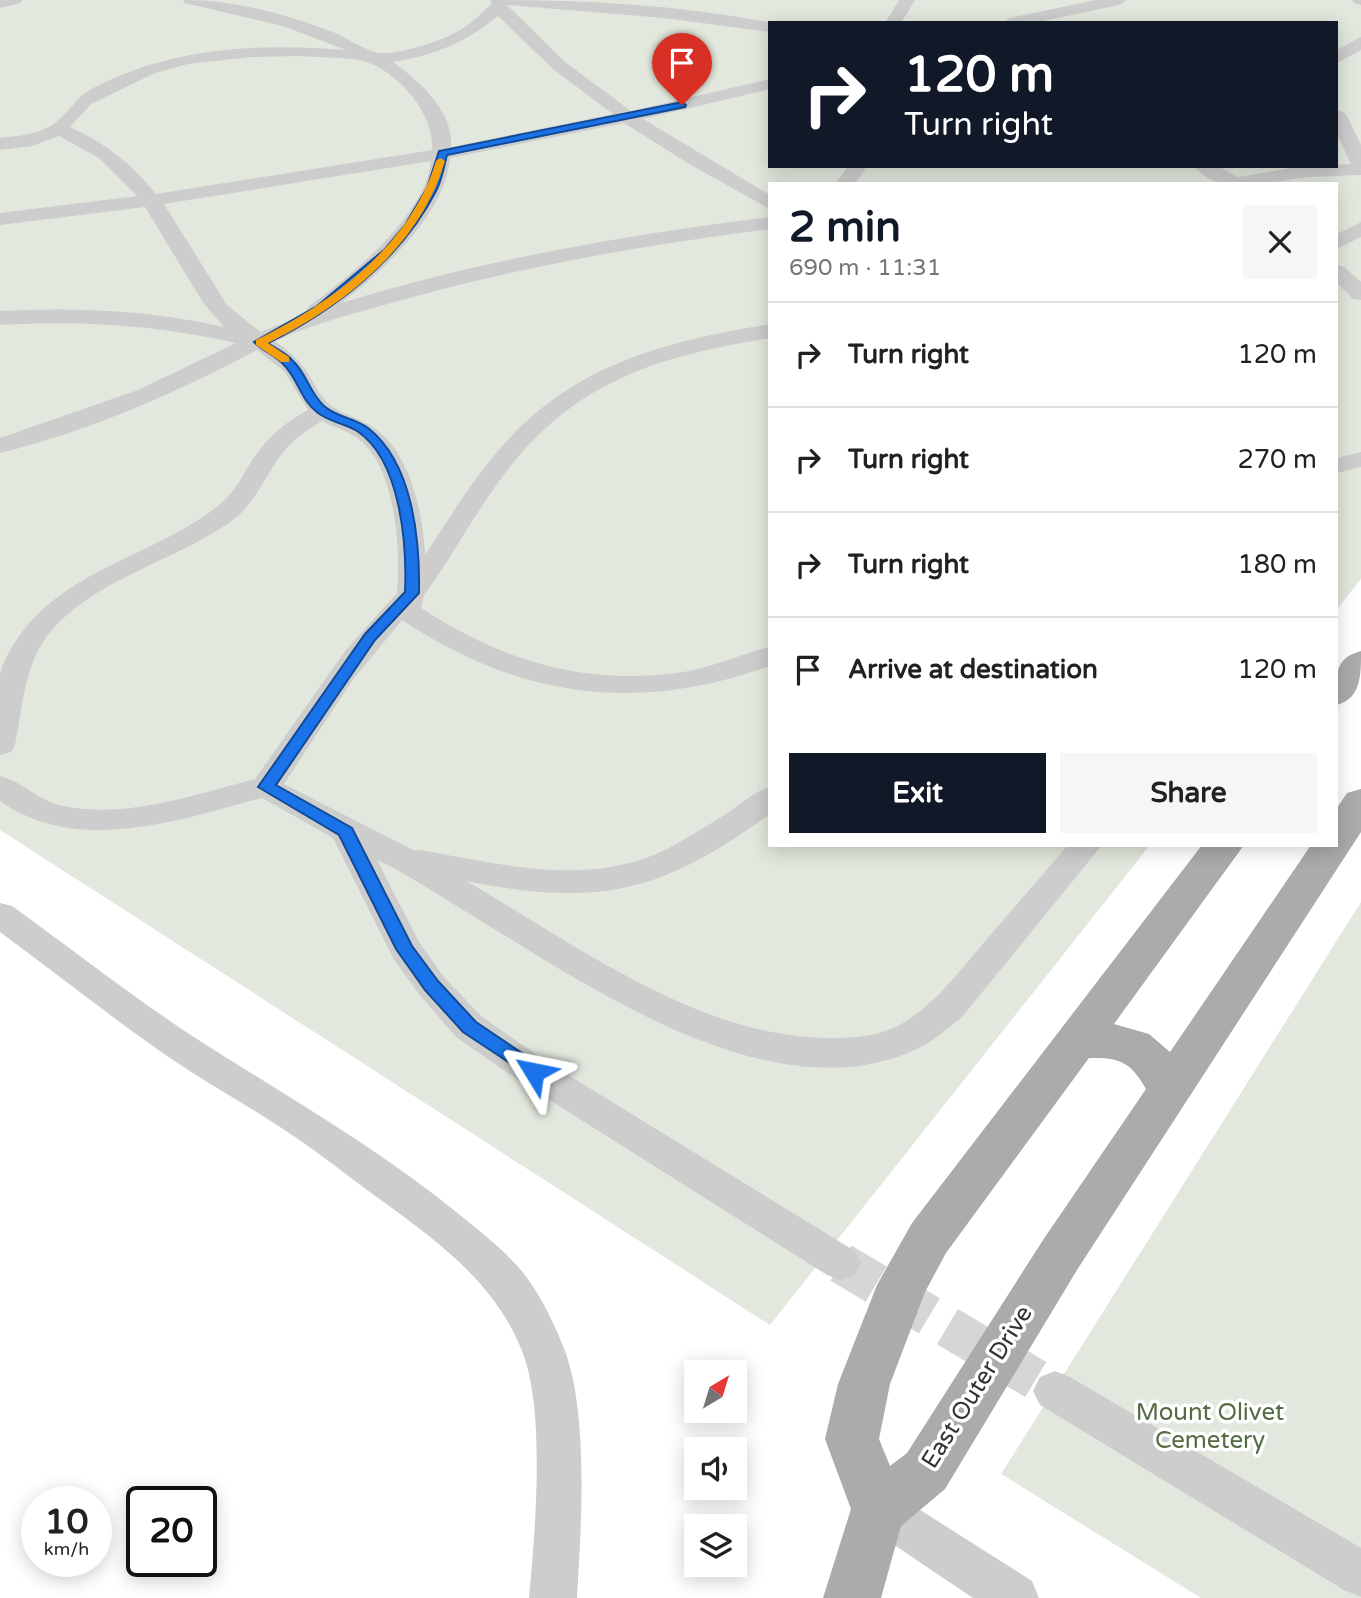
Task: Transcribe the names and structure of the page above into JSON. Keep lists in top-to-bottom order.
{
  "streets": {
    "main road": ["East Outer Drive"]
  },
  "parks": ["Mount Olivet Cemetery"],
  "north": "top right",
  "page": {
    "turn": ["120 m", "Turn right"],
    "heading": ["2 min", "690 m · 11:31"],
    "list": [
      {
        "name": "Turn right",
        "value": "120 m"
      },
      {
        "name": "Turn right",
        "value": "270 m"
      },
      {
        "name": "Turn right",
        "value": "180 m"
      },
      {
        "name": "Arrive at destination",
        "value": "120 m"
      }
    ],
    "buttons": ["Exit", "Share"],
    "speed": "10 km/h",
    "limit": "20"
  }
}
